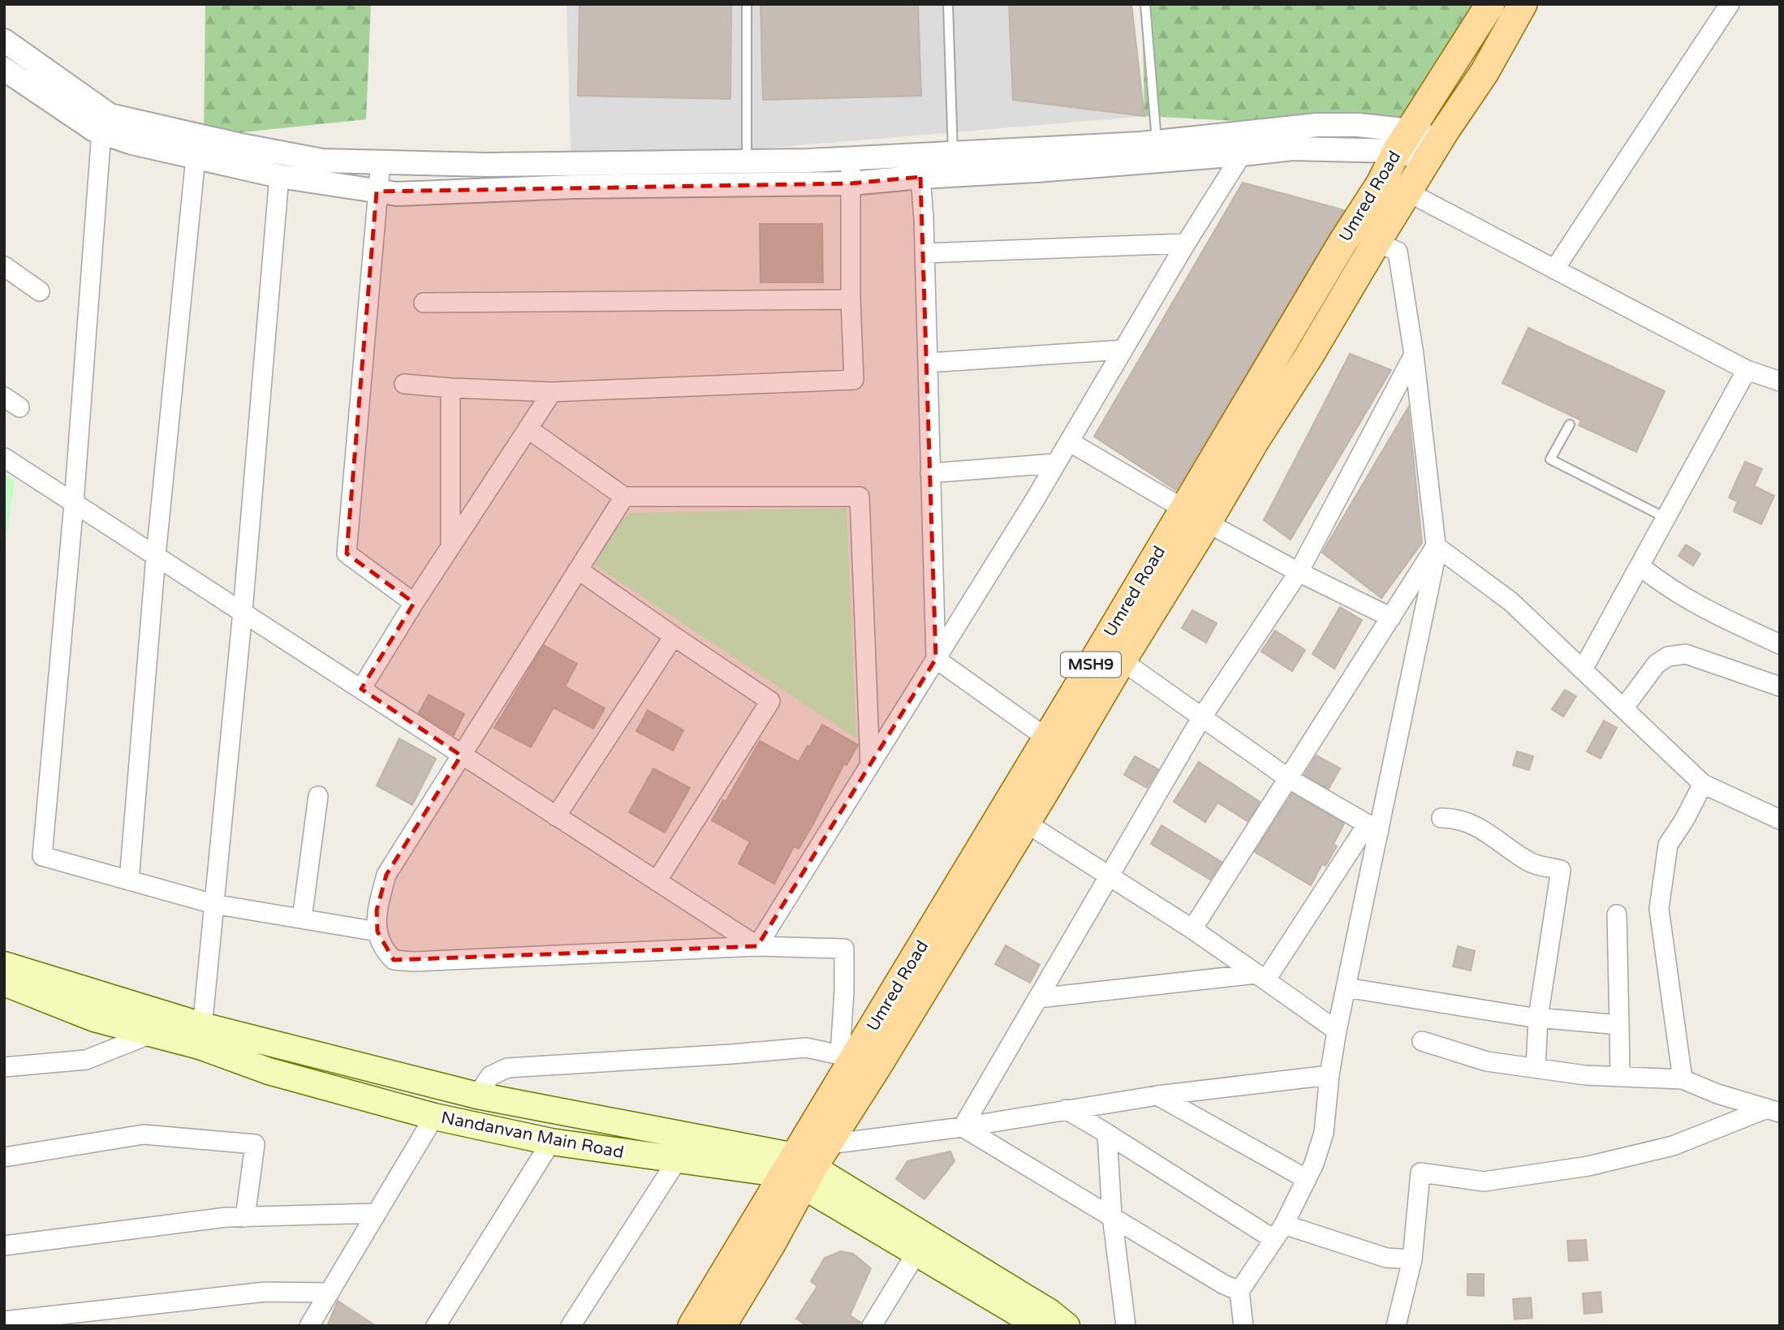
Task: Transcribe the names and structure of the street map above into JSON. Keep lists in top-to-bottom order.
{
  "streets": {
    "main road": ["Umred Road", "MSH9", "Nandanvan Main Road"]
  },
  "crossings": [
    ["Umred Road", "Nandanvan Main Road"]
  ]
}
